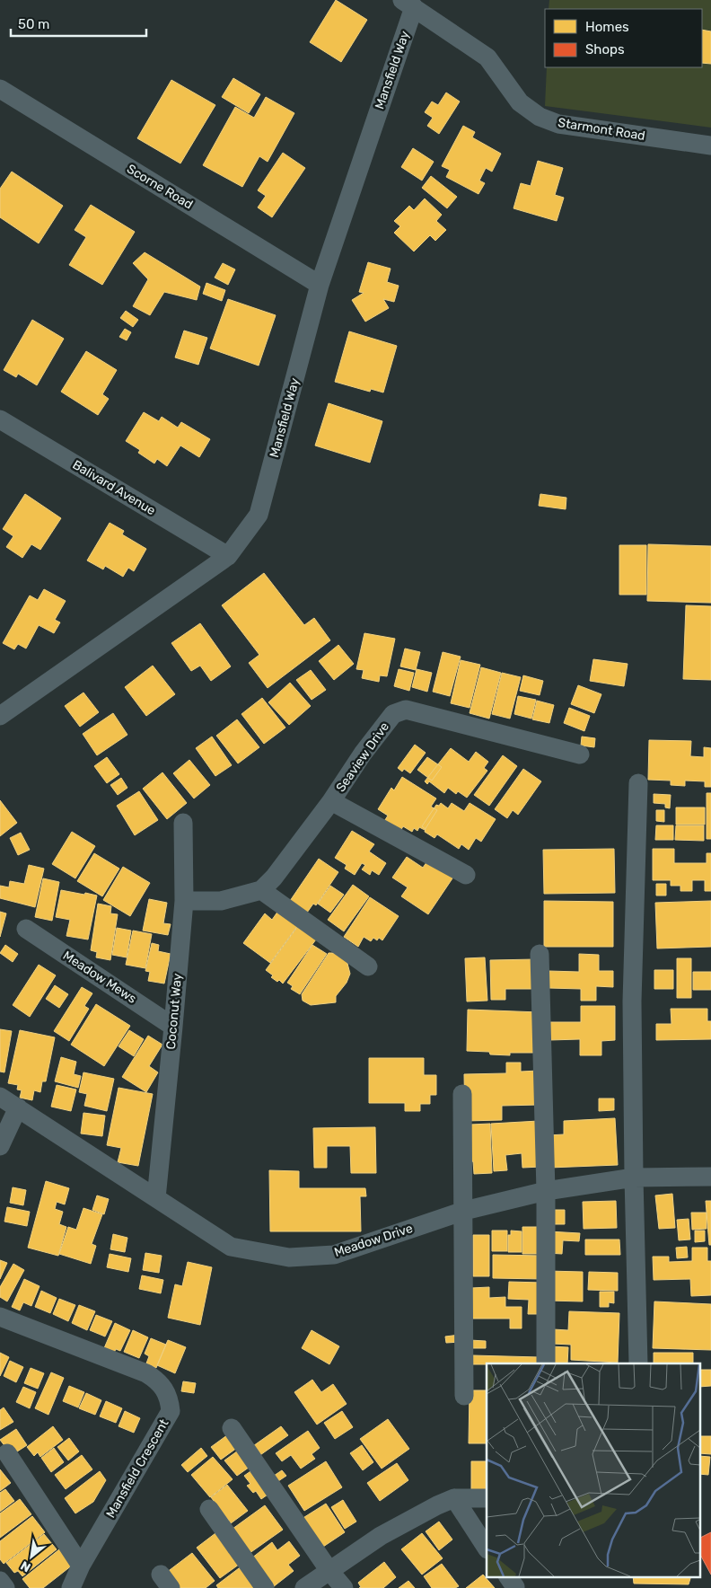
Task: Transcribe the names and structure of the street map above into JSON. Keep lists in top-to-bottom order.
{
  "streets": {
    "street": [
      "Mansfield Way",
      "Starmont Road",
      "Scorne Road",
      "Balivard Avenue",
      "Seaview Drive",
      "Meadow Mews",
      "Coconut Way",
      "Meadow Drive",
      "Mansfield Crescent"
    ]
  },
  "crossings": [
    ["Mansfield Way", "Starmont Road"],
    ["Mansfield Way", "Scorne Road"],
    ["Mansfield Way", "Balivard Avenue"],
    ["Meadow Mews", "Coconut Way"],
    ["Coconut Way", "Meadow Drive"]
  ],
  "legend": ["Homes", "Shops"],
  "scale_bar": "50 m",
  "north": "bottom left"
}
